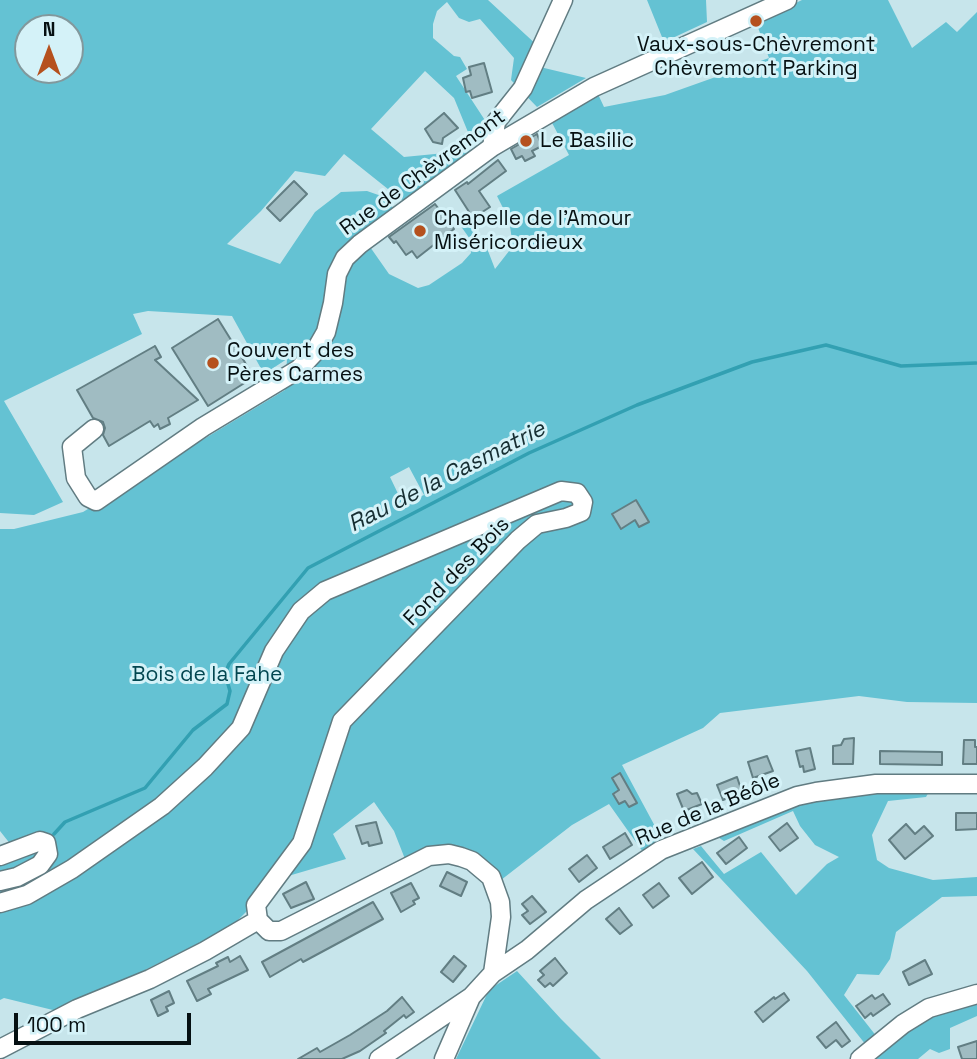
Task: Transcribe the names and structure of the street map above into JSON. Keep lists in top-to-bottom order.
{
  "streets": {
    "street": ["Rue de Chèvremont", "Fond des Bois", "Rue de la Béôle"]
  },
  "water": ["Rau de la Casmatrie"],
  "parks": ["Bois de la Fahe"],
  "places": [
    "Vaux-sous-Chèvremont Chèvremont Parking",
    "Le Basilic",
    "Chapelle de l'Amour Miséricordieux",
    "Couvent des Pères Carmes"
  ],
  "scale_bar": "100 m",
  "north": "top"
}
